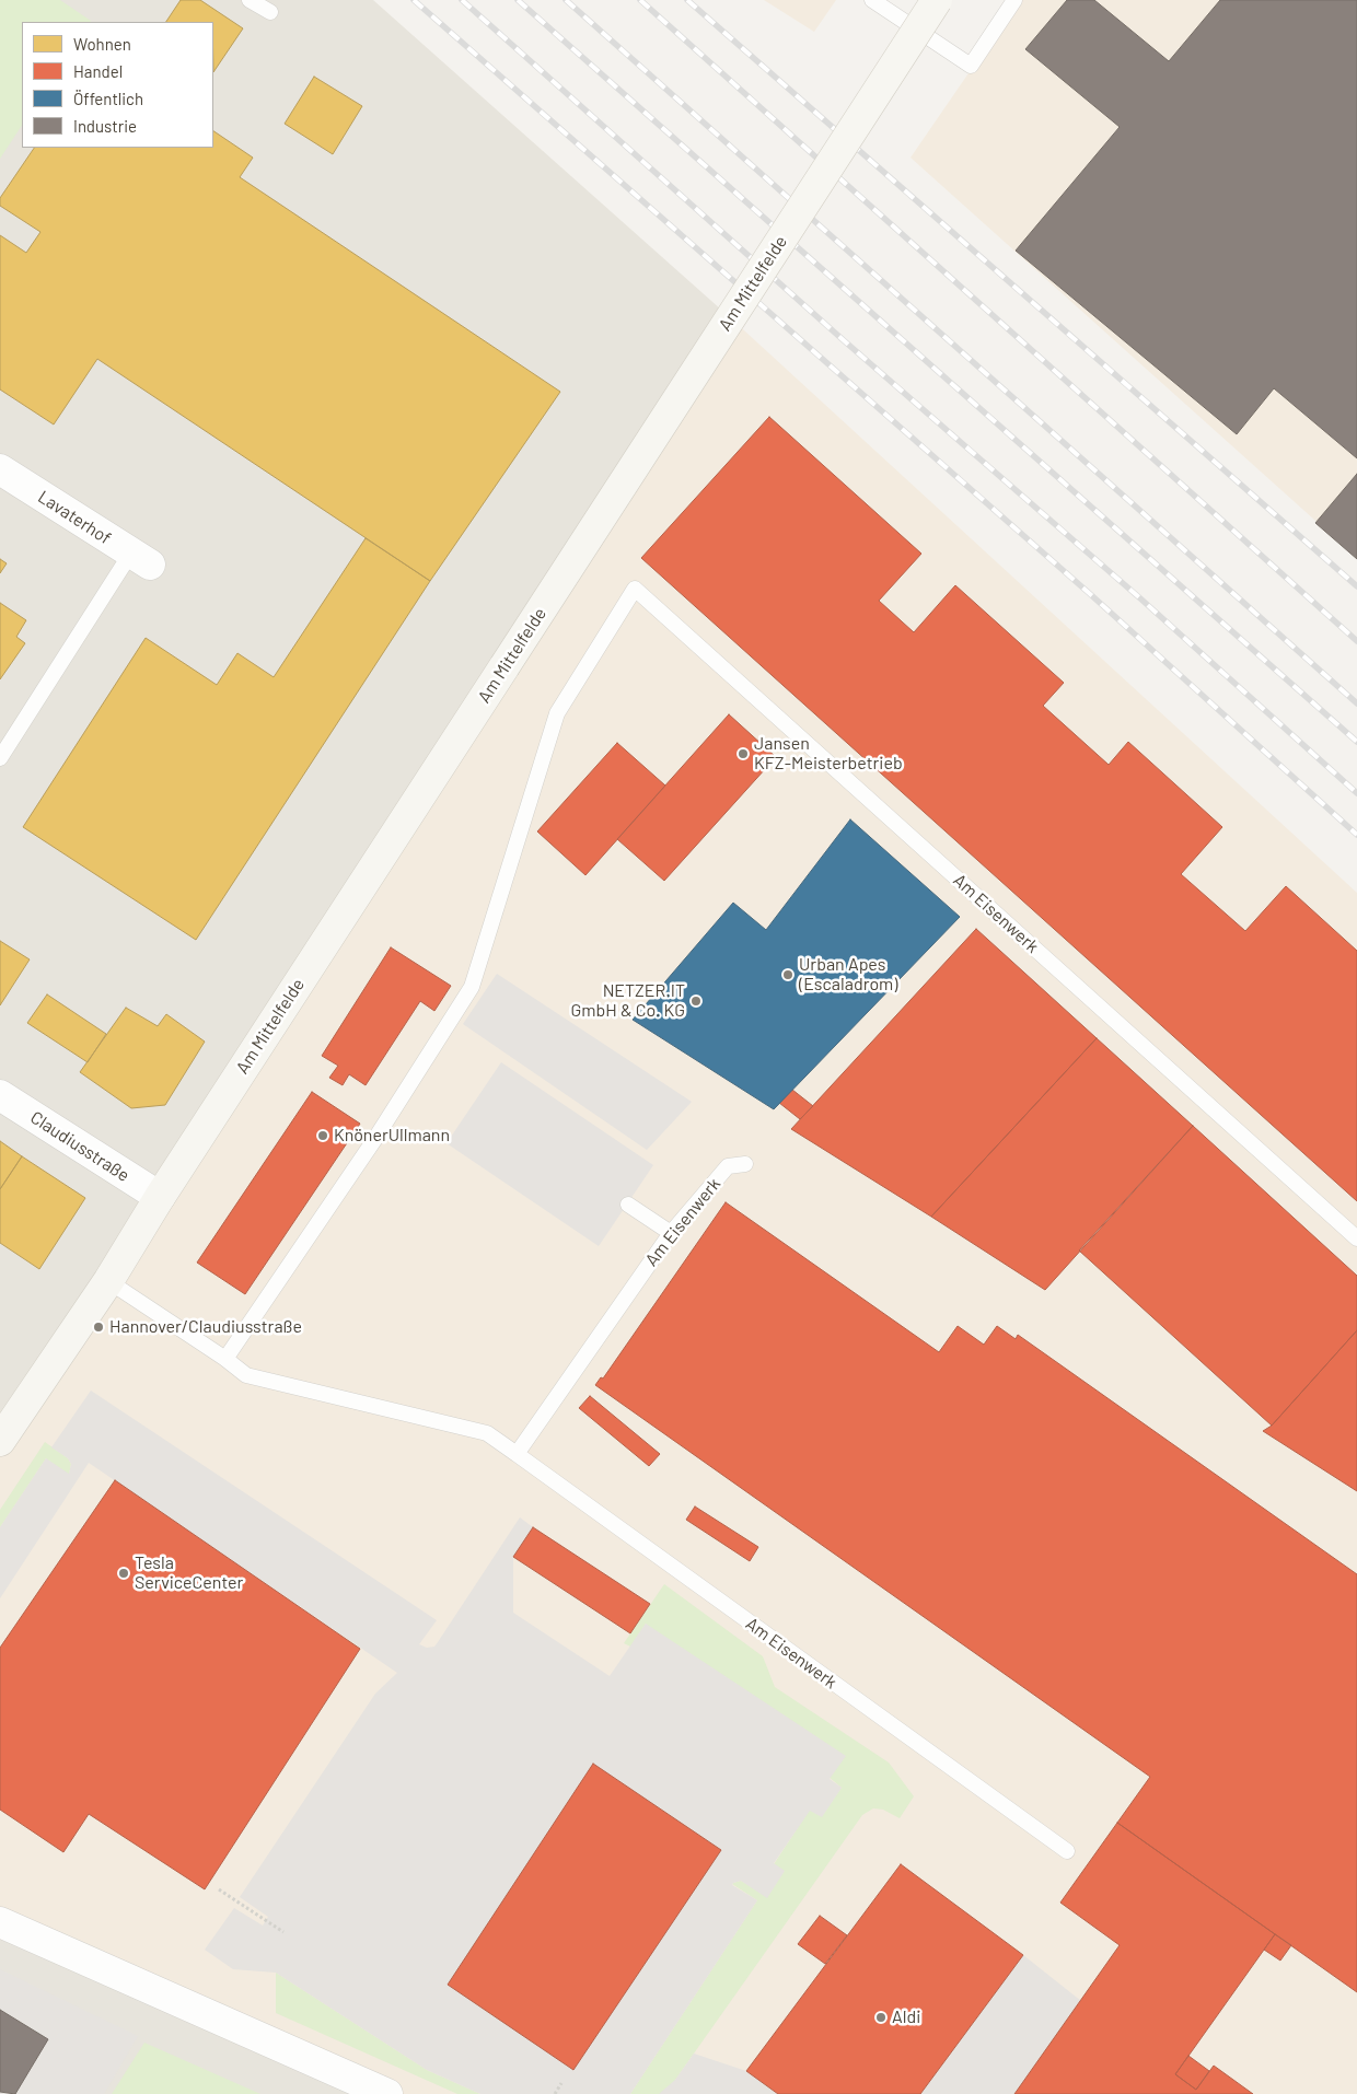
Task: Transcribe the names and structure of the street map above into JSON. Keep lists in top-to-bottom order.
{
  "streets": {
    "street": ["Am Mittelfelde", "Lavaterhof", "Claudiusstraße"],
    "lane": ["Am Eisenwerk"]
  },
  "crossings": [
    ["Am Mittelfelde", "Claudiusstraße"]
  ],
  "places": [
    "Jansen KFZ-Meisterbetrieb",
    "Urban Apes (Escaladrom)",
    "NETZER.IT GmbH & Co. KG",
    "KnönerUllmann",
    "Hannover/Claudiusstraße",
    "Tesla ServiceCenter",
    "Aldi"
  ],
  "legend": [
    "Wohnen",
    "Handel",
    "Öffentlich",
    "Industrie"
  ]
}
